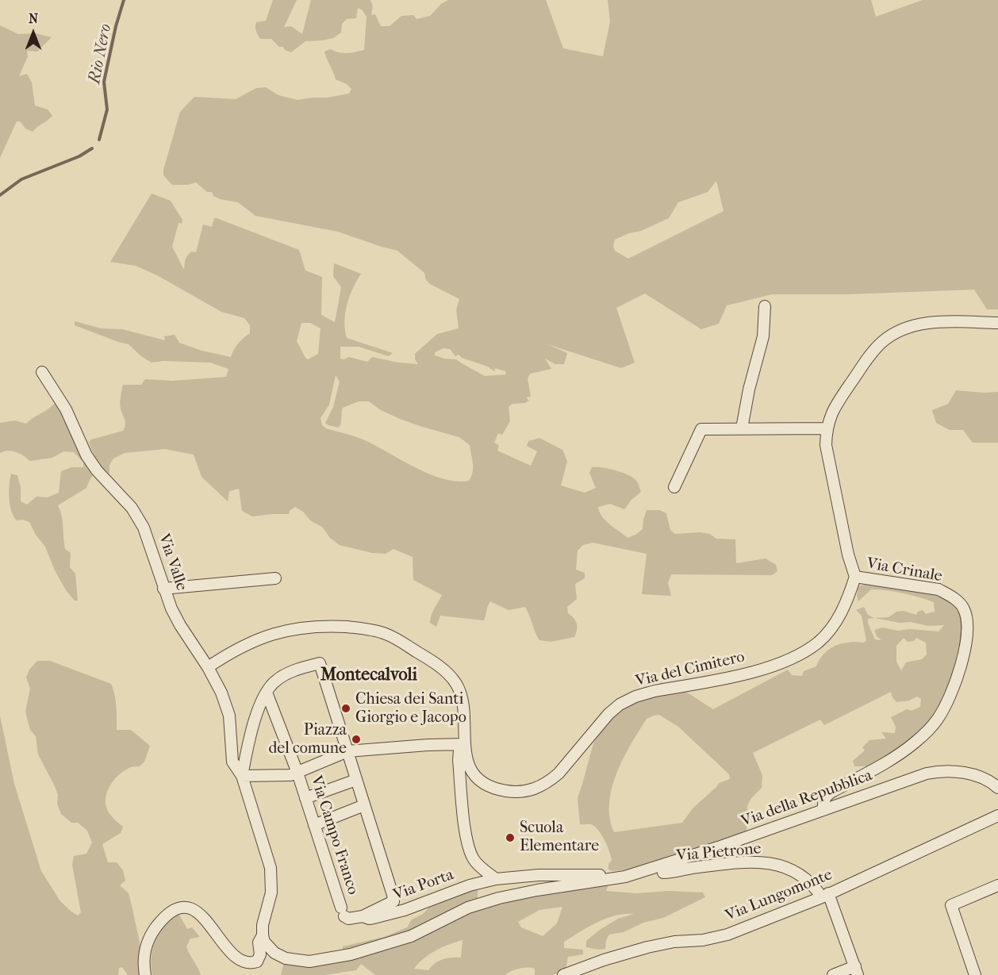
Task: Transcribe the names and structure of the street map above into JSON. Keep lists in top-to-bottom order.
{
  "streets": {
    "street": [
      "Via Valle",
      "Via Crinale",
      "Via del Cimitero",
      "Via della Repubblica",
      "Via Campo Franco",
      "Via Pietrone",
      "Via Porta",
      "Via Lungomonte"
    ]
  },
  "crossings": [
    ["Via Crinale", "Via del Cimitero"],
    ["Via Crinale", "Via della Repubblica"],
    ["Via della Repubblica", "Via Porta"],
    ["Via Campo Franco", "Via Porta"],
    ["Via Pietrone", "Via Lungomonte"]
  ],
  "districts": ["Montecalvoli"],
  "water": ["Rio Nero"],
  "places": ["Chiesa dei Santi Giorgio e Jacopo", "Piazza del comune", "Scuola Elementare"],
  "north": "top"
}
